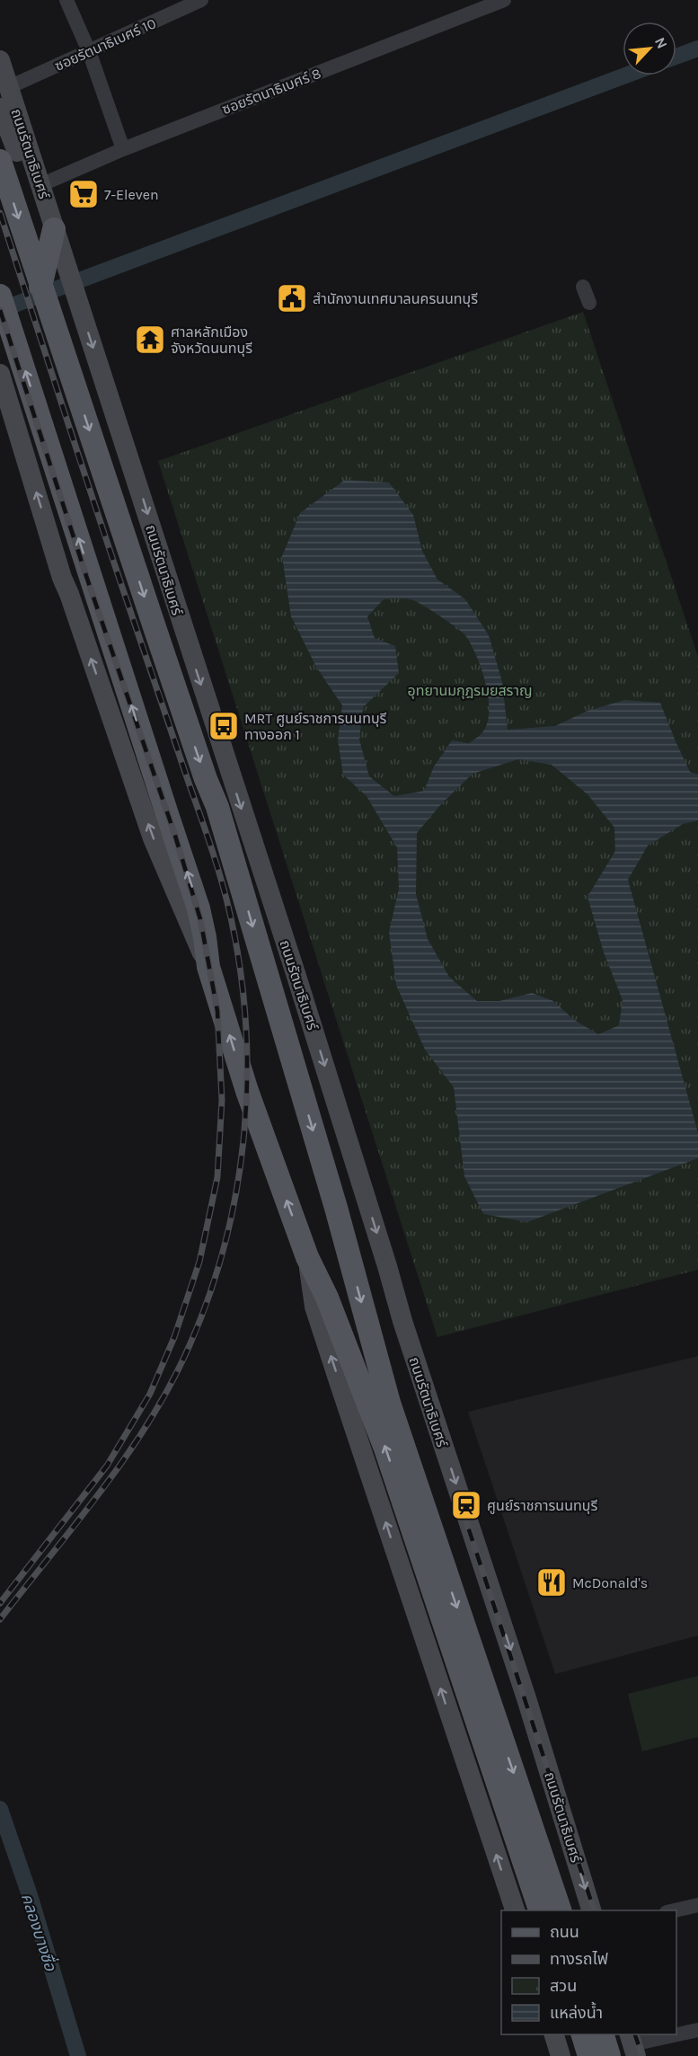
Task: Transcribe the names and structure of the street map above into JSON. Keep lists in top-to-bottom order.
{
  "streets": {
    "main road": ["ถนนรัตนาธิเบศร์"],
    "street": ["ซอยรัตนาธิเบศร์ 10", "ซอยรัตนาธิเบศร์ 8"]
  },
  "crossings": [
    ["ซอยรัตนาธิเบศร์ 10", "ถนนรัตนาธิเบศร์"],
    ["ซอยรัตนาธิเบศร์ 8", "ถนนรัตนาธิเบศร์"]
  ],
  "water": ["คลองบางซื่อ"],
  "parks": ["อุทยานมกุฎรมยสราญ"],
  "places": {
    "supermarket": ["7-Eleven"],
    "public building": ["สำนักงานเทศบาลนครนนทบุรี"],
    "temple": ["ศาลหลักเมือง จังหวัดนนทบุรี"],
    "bus stop": ["MRT ศูนย์ราชการนนทบุรี ทางออก 1"],
    "station": ["ศูนย์ราชการนนทบุรี"],
    "restaurant": ["McDonald's"]
  },
  "legend": [
    "ถนน",
    "ทางรถไฟ",
    "สวน",
    "แหล่งน้ำ"
  ],
  "north": "top right"
}
